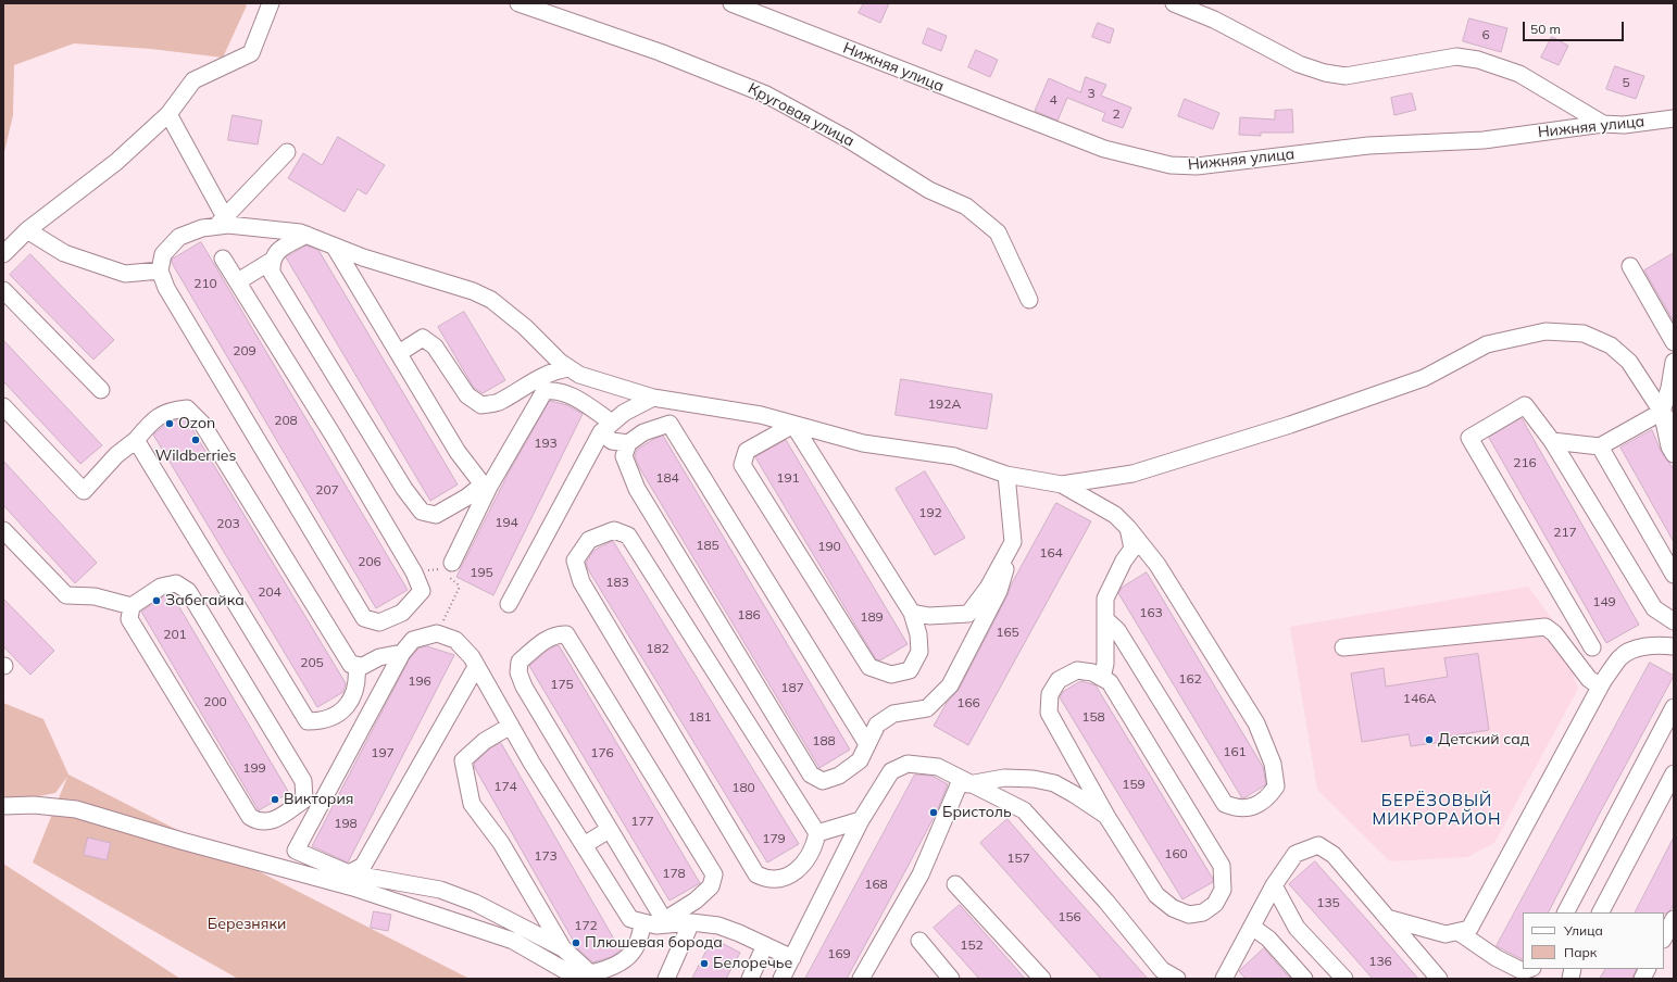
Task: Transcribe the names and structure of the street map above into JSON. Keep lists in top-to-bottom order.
{
  "streets": {
    "street": ["Нижняя улица", "Круговая улица"]
  },
  "districts": ["БЕРЁЗОВЫЙ МИКРОРАЙОН"],
  "parks": ["Березняки"],
  "places": [
    "Ozon",
    "Wildberries",
    "Забегайка",
    "Детский сад",
    "Виктория",
    "Бристоль",
    "Плюшевая борода",
    "Белоречье"
  ],
  "house_numbers": [
    "6",
    "5",
    "3",
    "4",
    "2",
    "210",
    "209",
    "192А",
    "208",
    "193",
    "216",
    "184",
    "191",
    "207",
    "192",
    "194",
    "203",
    "217",
    "185",
    "190",
    "164",
    "206",
    "195",
    "183",
    "204",
    "149",
    "163",
    "186",
    "189",
    "165",
    "201",
    "182",
    "205",
    "162",
    "196",
    "175",
    "187",
    "146А",
    "200",
    "166",
    "181",
    "158",
    "188",
    "161",
    "197",
    "176",
    "199",
    "159",
    "174",
    "180",
    "177",
    "198",
    "179",
    "160",
    "173",
    "157",
    "178",
    "168",
    "135",
    "156",
    "172",
    "152",
    "169",
    "136"
  ],
  "legend": ["Улица", "Парк"],
  "scale_bar": "50 m"
}
